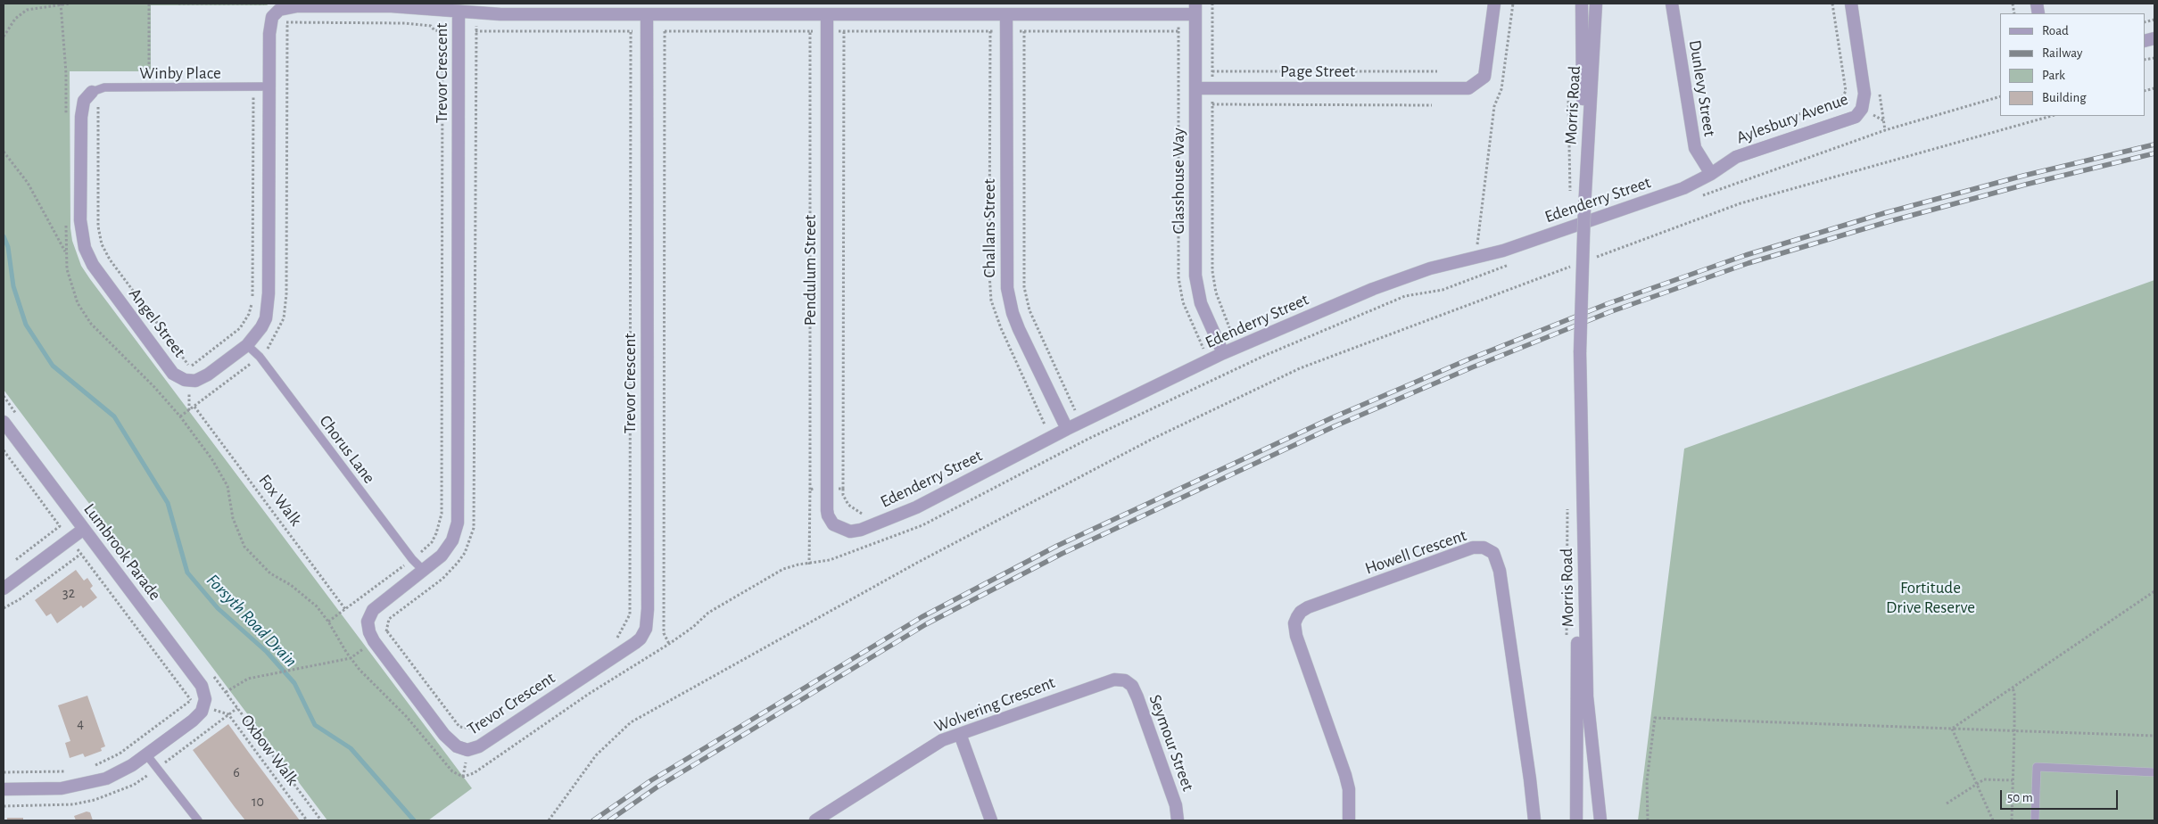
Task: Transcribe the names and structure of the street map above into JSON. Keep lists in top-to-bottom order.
{
  "streets": {
    "street": [
      "Page Street",
      "Trevor Crescent",
      "Dunlevy Street",
      "Morris Road",
      "Aylesbury Avenue",
      "Glasshouse Way",
      "Edenderry Street",
      "Challans Street",
      "Pendulum Street",
      "Angel Street",
      "Lumbrook Parade",
      "Howell Crescent",
      "Wolvering Crescent",
      "Seymour Street"
    ],
    "lane": ["Winby Place", "Chorus Lane"],
    "path": ["Fox Walk", "Oxbow Walk"]
  },
  "crossings": [
    ["Page Street", "Glasshouse Way"],
    ["Winby Place", "Angel Street"],
    ["Trevor Crescent", "Chorus Lane"],
    ["Dunlevy Street", "Aylesbury Avenue"],
    ["Dunlevy Street", "Edenderry Street"],
    ["Aylesbury Avenue", "Edenderry Street"],
    ["Glasshouse Way", "Edenderry Street"],
    ["Edenderry Street", "Challans Street"],
    ["Edenderry Street", "Pendulum Street"],
    ["Angel Street", "Chorus Lane"],
    ["Lumbrook Parade", "Oxbow Walk"],
    ["Wolvering Crescent", "Seymour Street"]
  ],
  "water": ["Forsyth Road Drain"],
  "parks": ["Fortitude Drive Reserve"],
  "house_numbers": [
    "32",
    "4",
    "6",
    "10"
  ],
  "legend": [
    "Road",
    "Railway",
    "Park",
    "Building"
  ],
  "scale_bar": "50 m"
}
